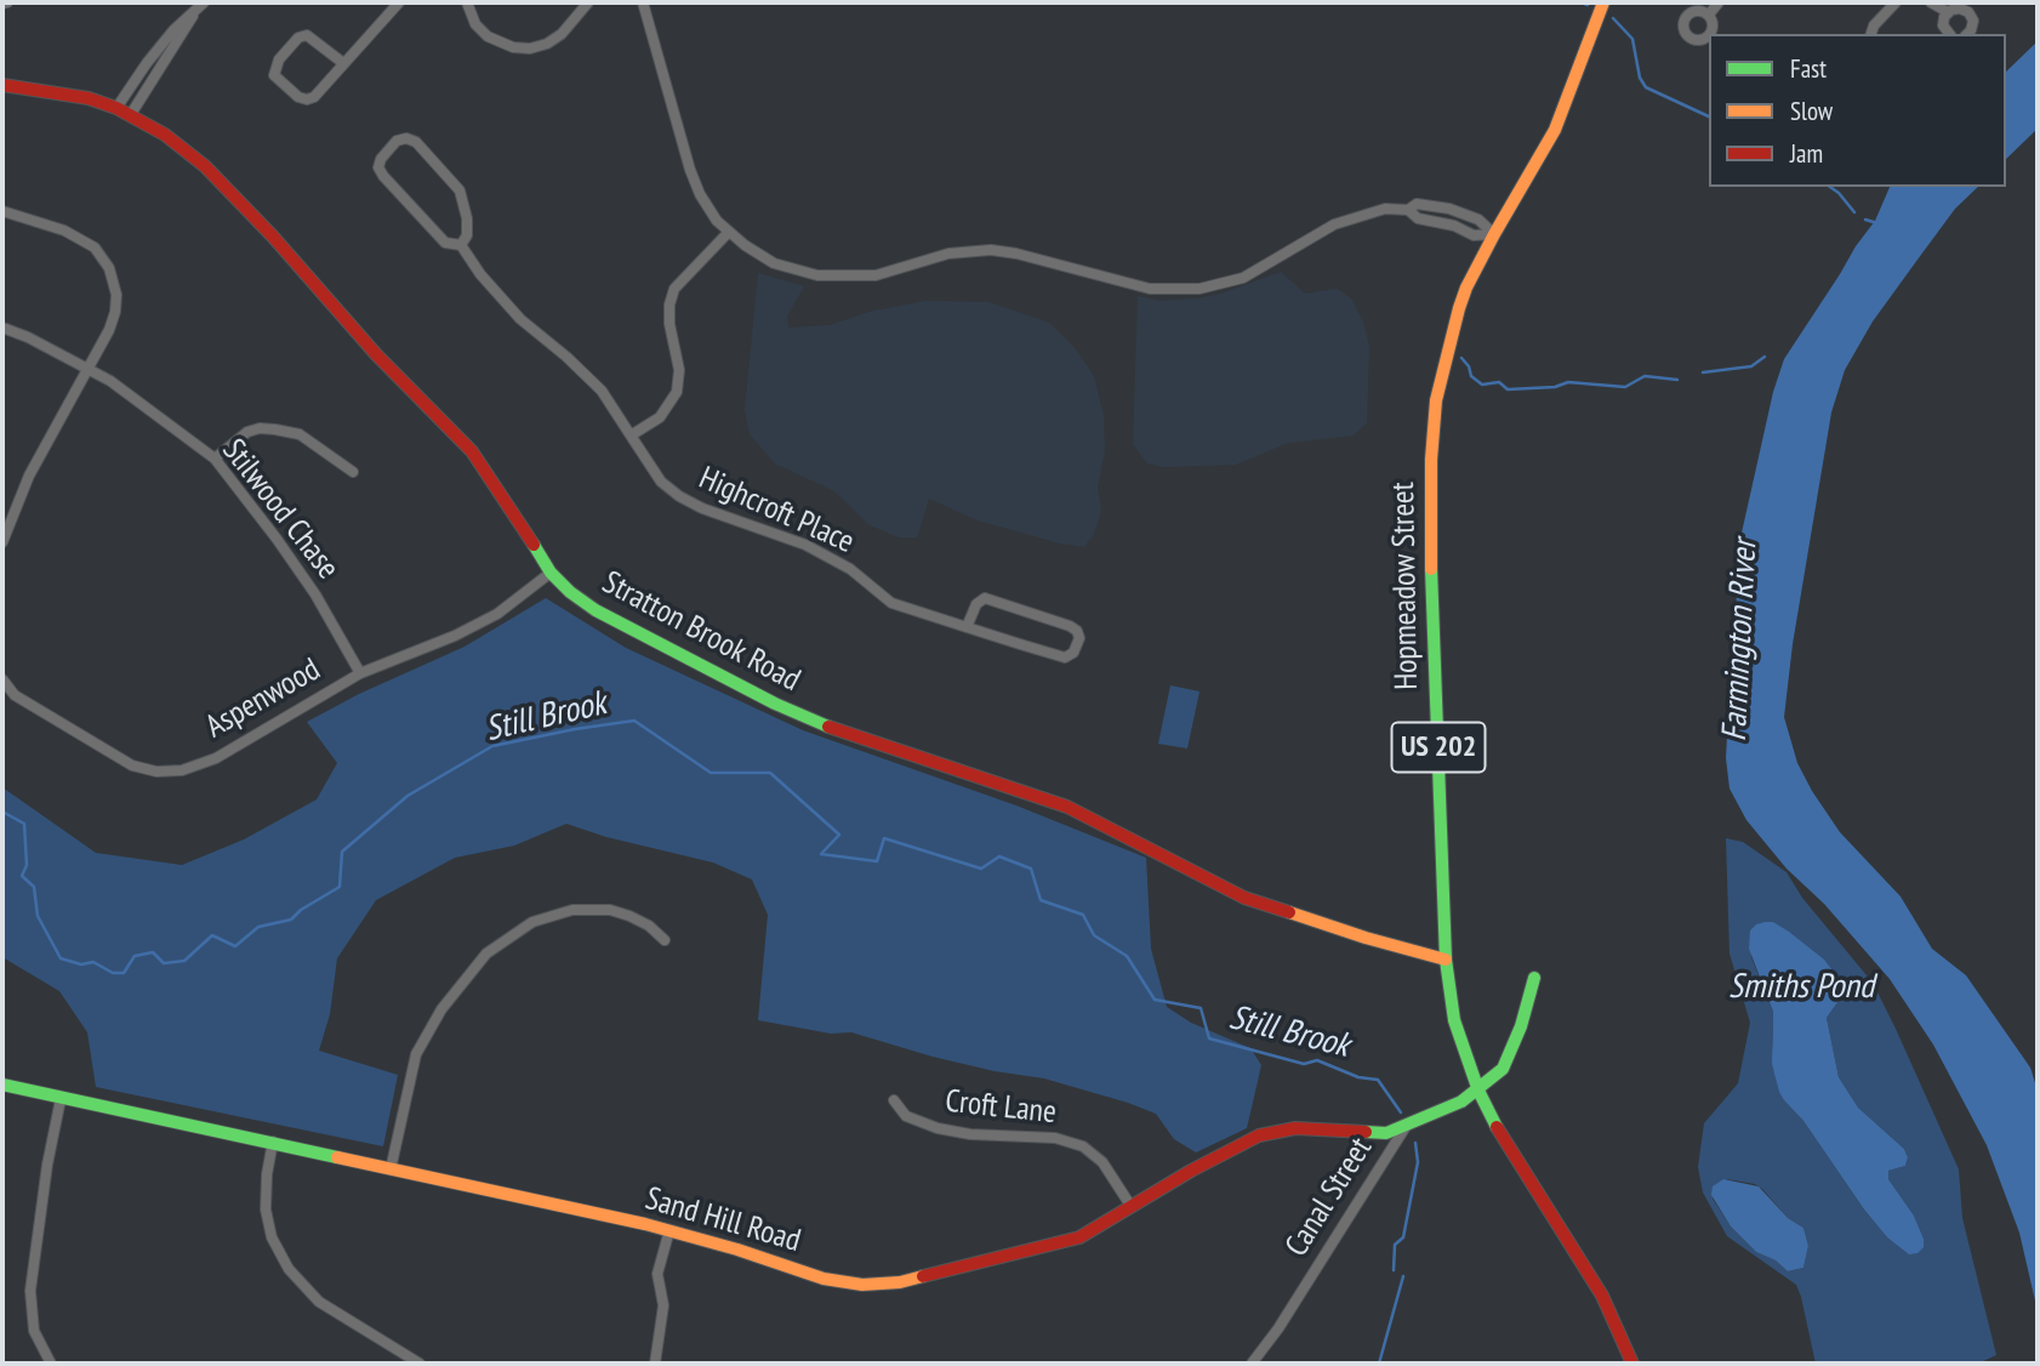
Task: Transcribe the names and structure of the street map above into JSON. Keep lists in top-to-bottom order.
{
  "streets": {
    "main road": [
      "Hopmeadow Street",
      "Stratton Brook Road",
      "US 202",
      "Canal Street",
      "Sand Hill Road"
    ],
    "street": [
      "Stilwood Chase",
      "Highcroft Place",
      "Aspenwood",
      "Croft Lane"
    ]
  },
  "crossings": [
    ["Stilwood Chase", "Aspenwood"],
    ["Hopmeadow Street", "Stratton Brook Road"],
    ["Hopmeadow Street", "Canal Street"],
    ["Stratton Brook Road", "Aspenwood"],
    ["Croft Lane", "Sand Hill Road"],
    ["Canal Street", "Sand Hill Road"]
  ],
  "water": ["Farmington River", "Still Brook", "Smiths Pond"],
  "legend": ["Fast", "Slow", "Jam"]
}
